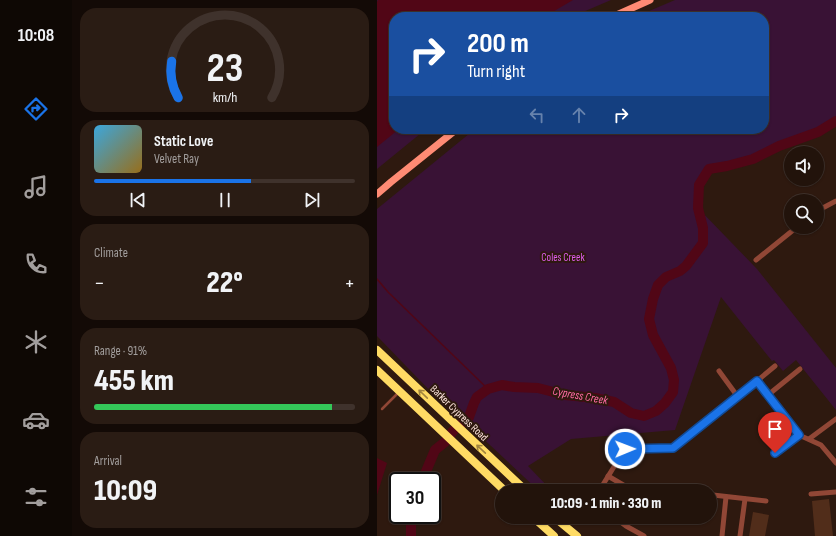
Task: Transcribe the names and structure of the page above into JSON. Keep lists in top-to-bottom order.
{
  "streets": {
    "main road": ["Barker Cypress Road"]
  },
  "water": ["Cypress Creek"],
  "parks": ["Coles Creek"],
  "page": {
    "tabs": "10:08",
    "turn": ["200 m", "Turn right"],
    "song": ["Static Love", "Velvet Ray"],
    "tile": [
      "Climate",
      ["Range · 91%", "455 km"],
      ["Arrival", "10:09"]
    ],
    "heat": ["−", "22°", "+"],
    "limit": "30",
    "trip": "10:09 · 1 min · 330 m",
    "gauge": ["23", "km/h"]
  }
}
